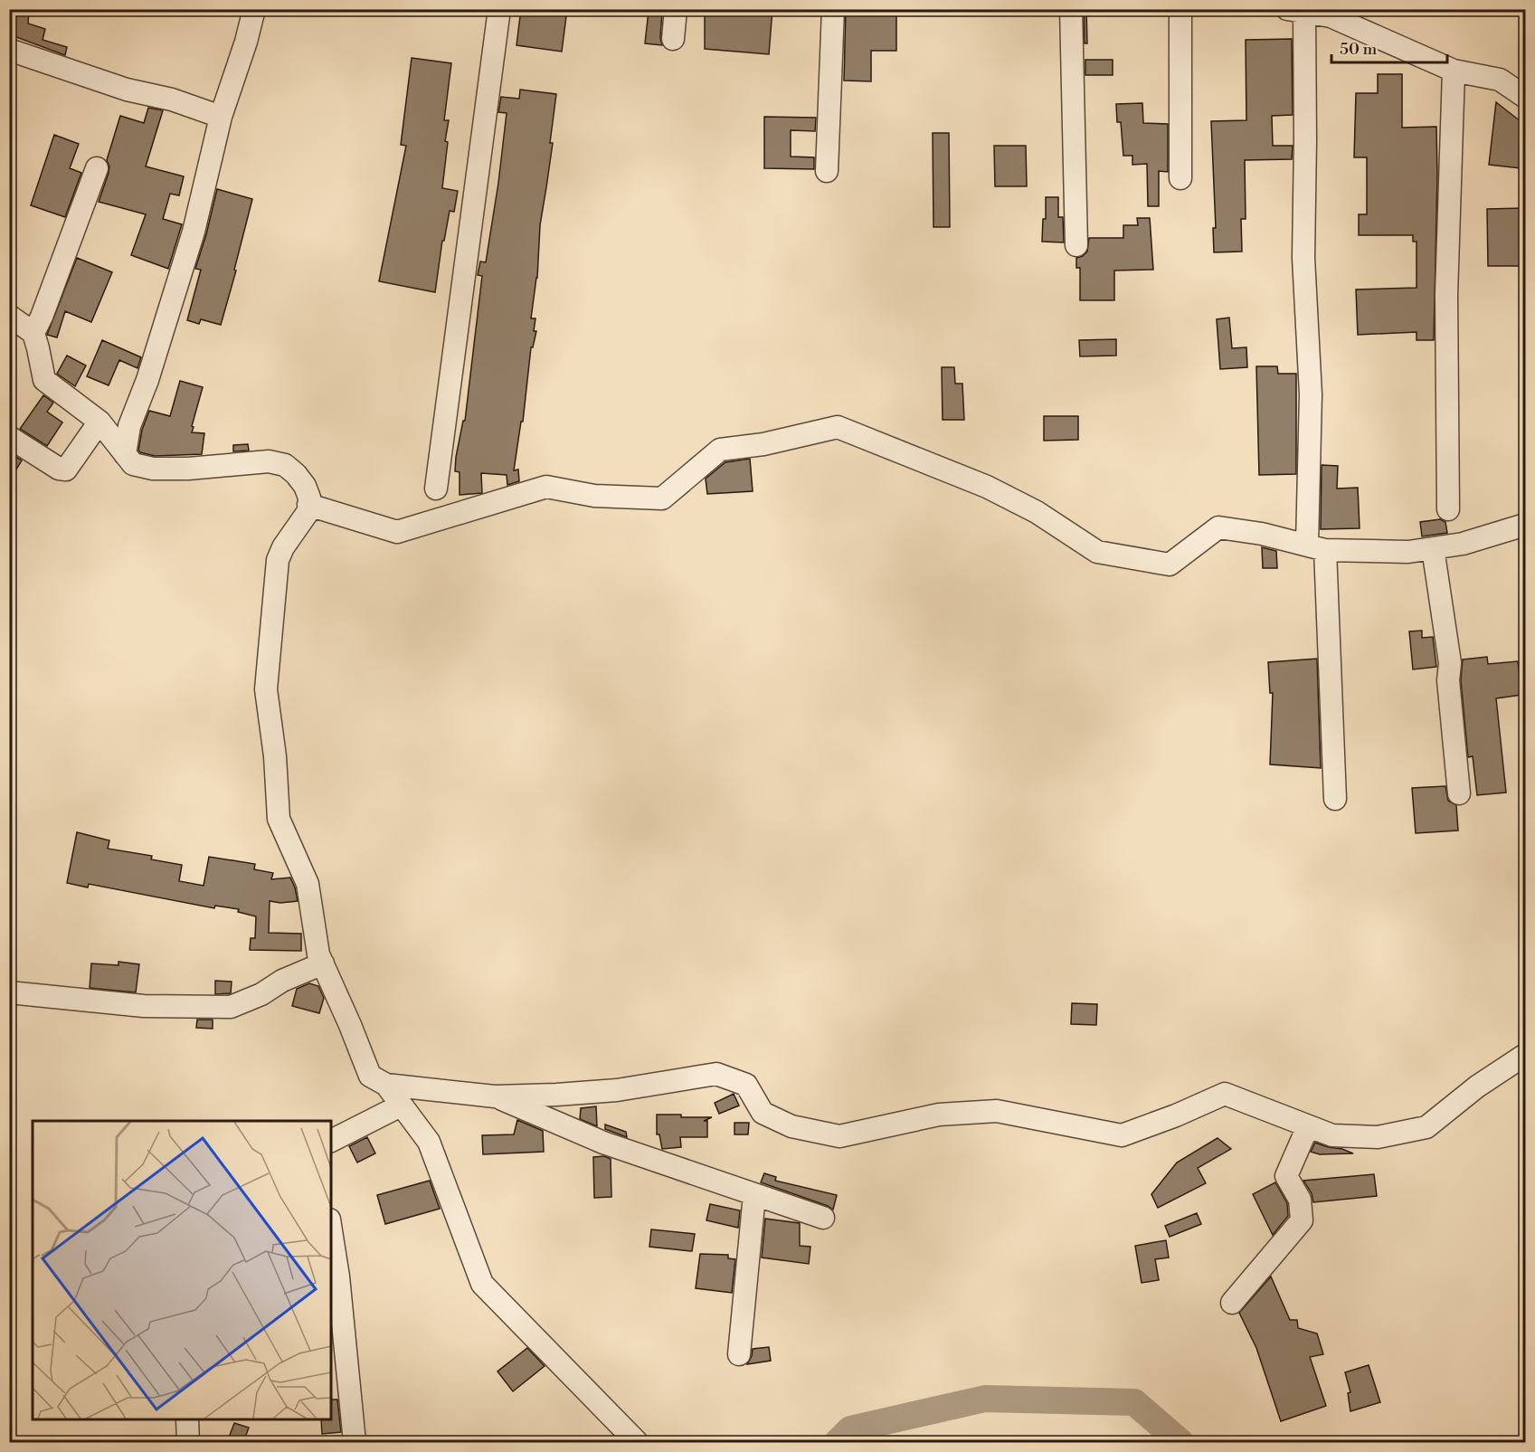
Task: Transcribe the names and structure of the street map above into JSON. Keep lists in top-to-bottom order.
{
  "scale_bar": "50 m"
}
